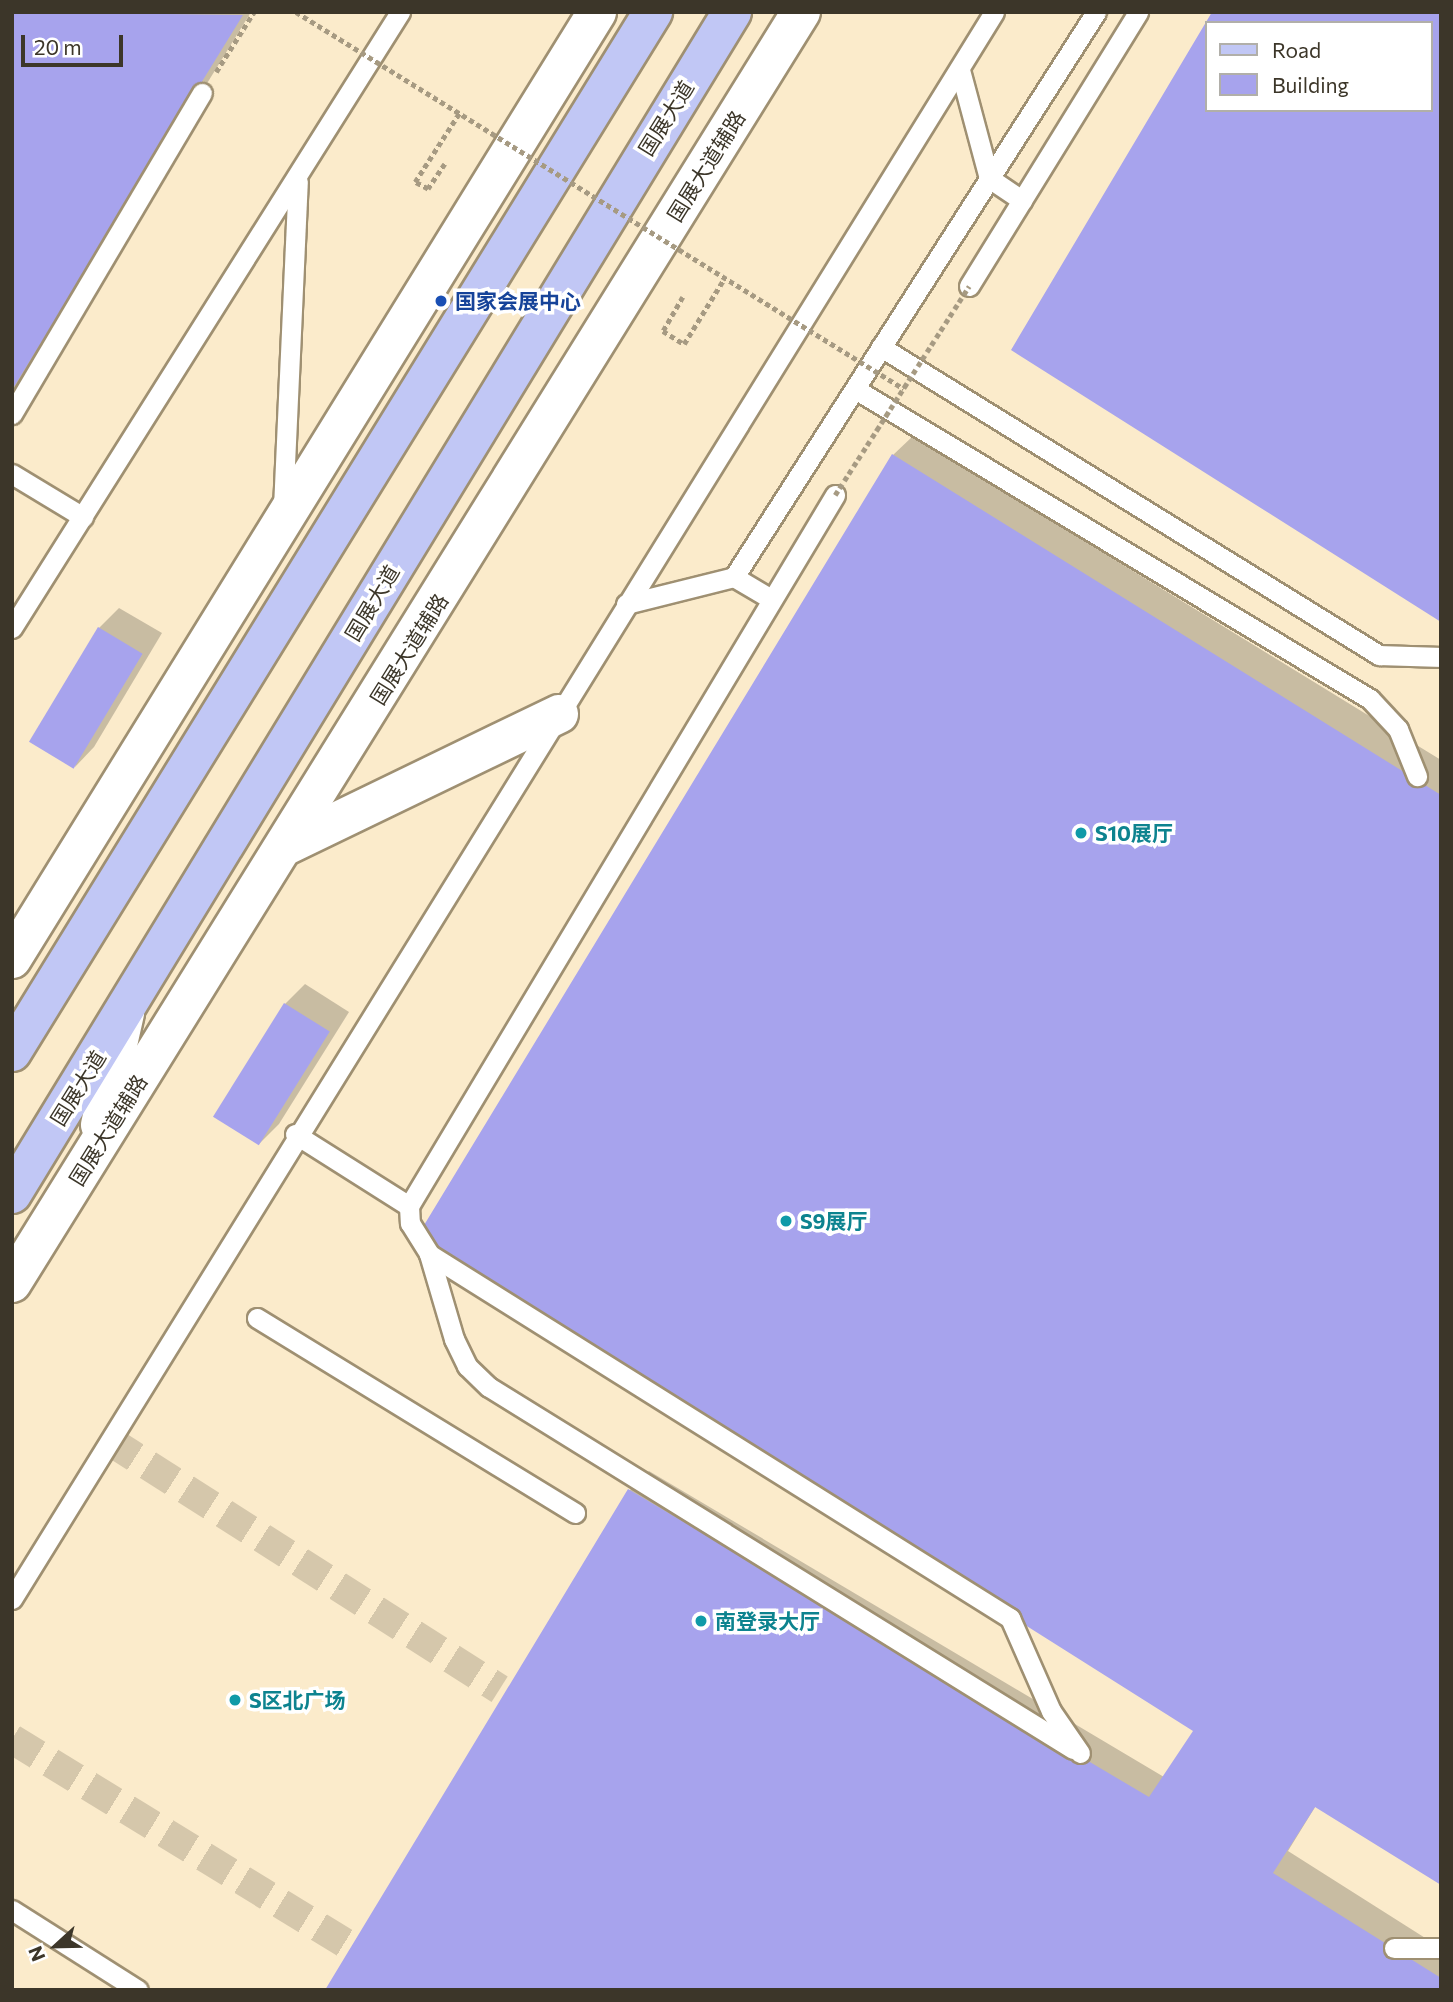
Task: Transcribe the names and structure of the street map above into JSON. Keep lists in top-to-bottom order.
{
  "streets": {
    "main road": ["国展大道"],
    "street": ["国展大道辅路"]
  },
  "places": [
    "国家会展中心",
    "S10展厅",
    "S9展厅",
    "南登录大厅",
    "S区北广场"
  ],
  "legend": ["Road", "Building"],
  "scale_bar": "20 m",
  "north": "left"
}
